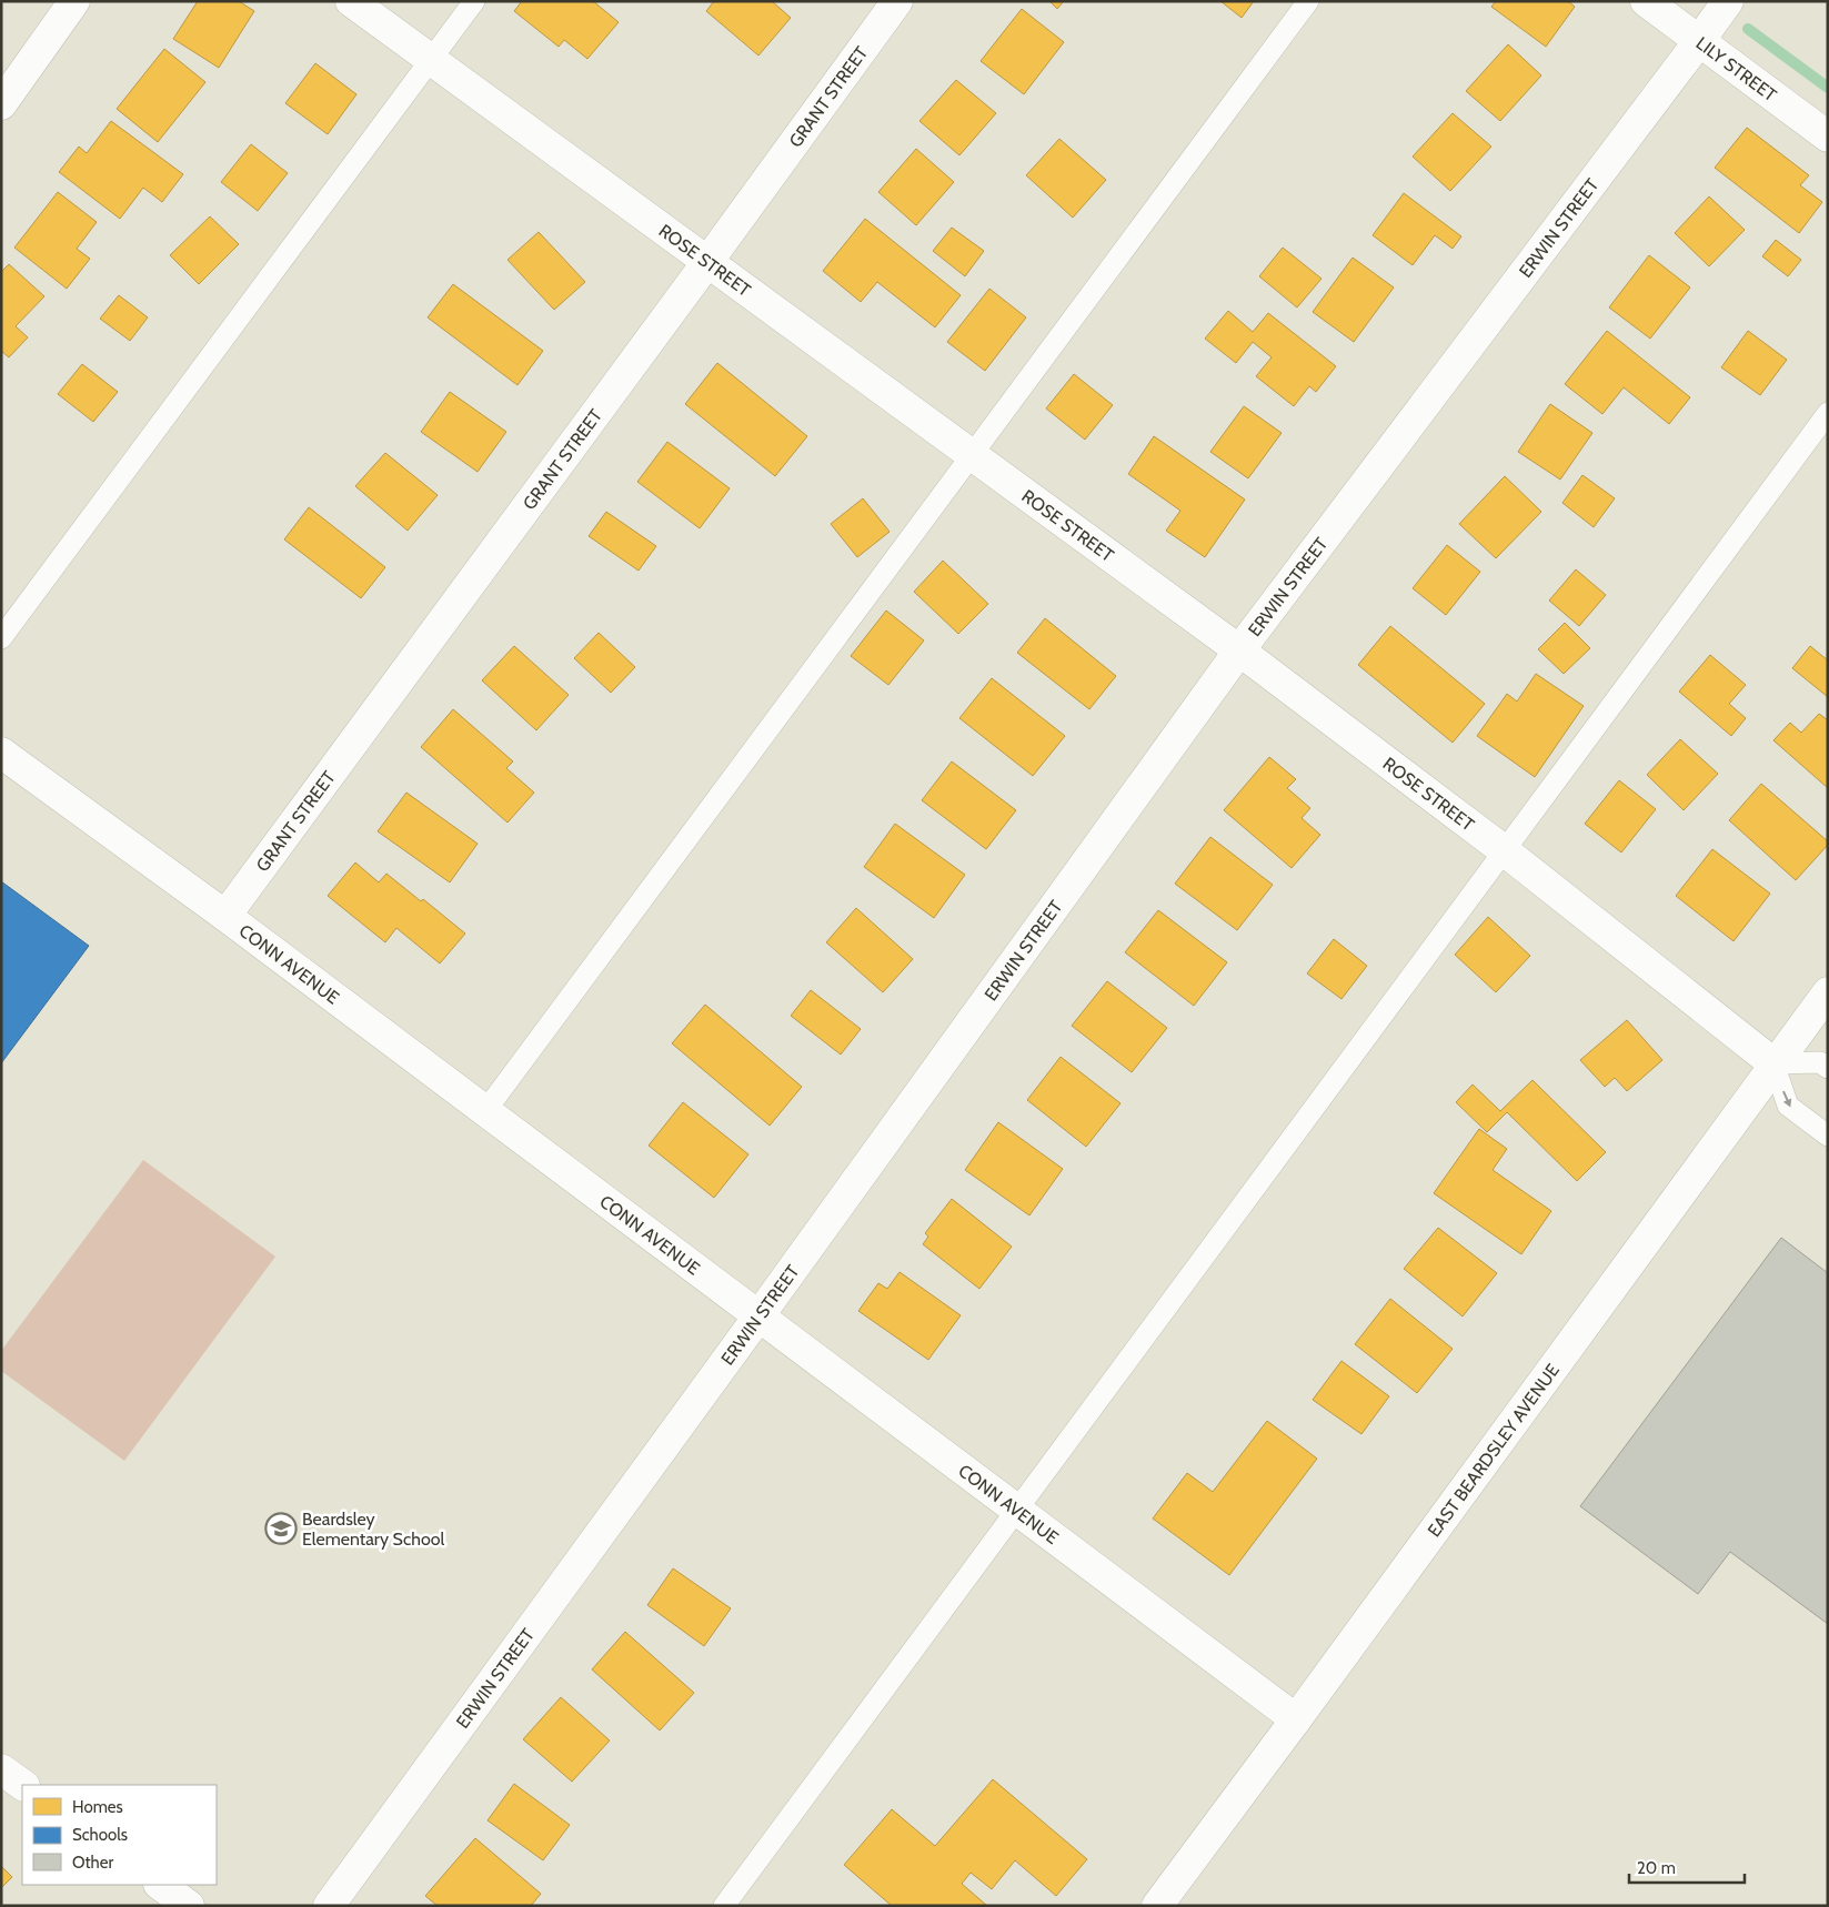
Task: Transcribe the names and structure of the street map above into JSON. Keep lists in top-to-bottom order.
{
  "streets": {
    "street": [
      "LILY STREET",
      "GRANT STREET",
      "ERWIN STREET",
      "ROSE STREET",
      "CONN AVENUE",
      "EAST BEARDSLEY AVENUE"
    ]
  },
  "crossings": [
    ["LILY STREET", "ERWIN STREET"],
    ["GRANT STREET", "ROSE STREET"],
    ["GRANT STREET", "CONN AVENUE"],
    ["ERWIN STREET", "ROSE STREET"],
    ["ERWIN STREET", "CONN AVENUE"],
    ["ROSE STREET", "EAST BEARDSLEY AVENUE"],
    ["CONN AVENUE", "EAST BEARDSLEY AVENUE"]
  ],
  "places": {
    "school or university": ["Beardsley Elementary School"]
  },
  "legend": ["Homes", "Schools", "Other"],
  "scale_bar": "20 m"
}
